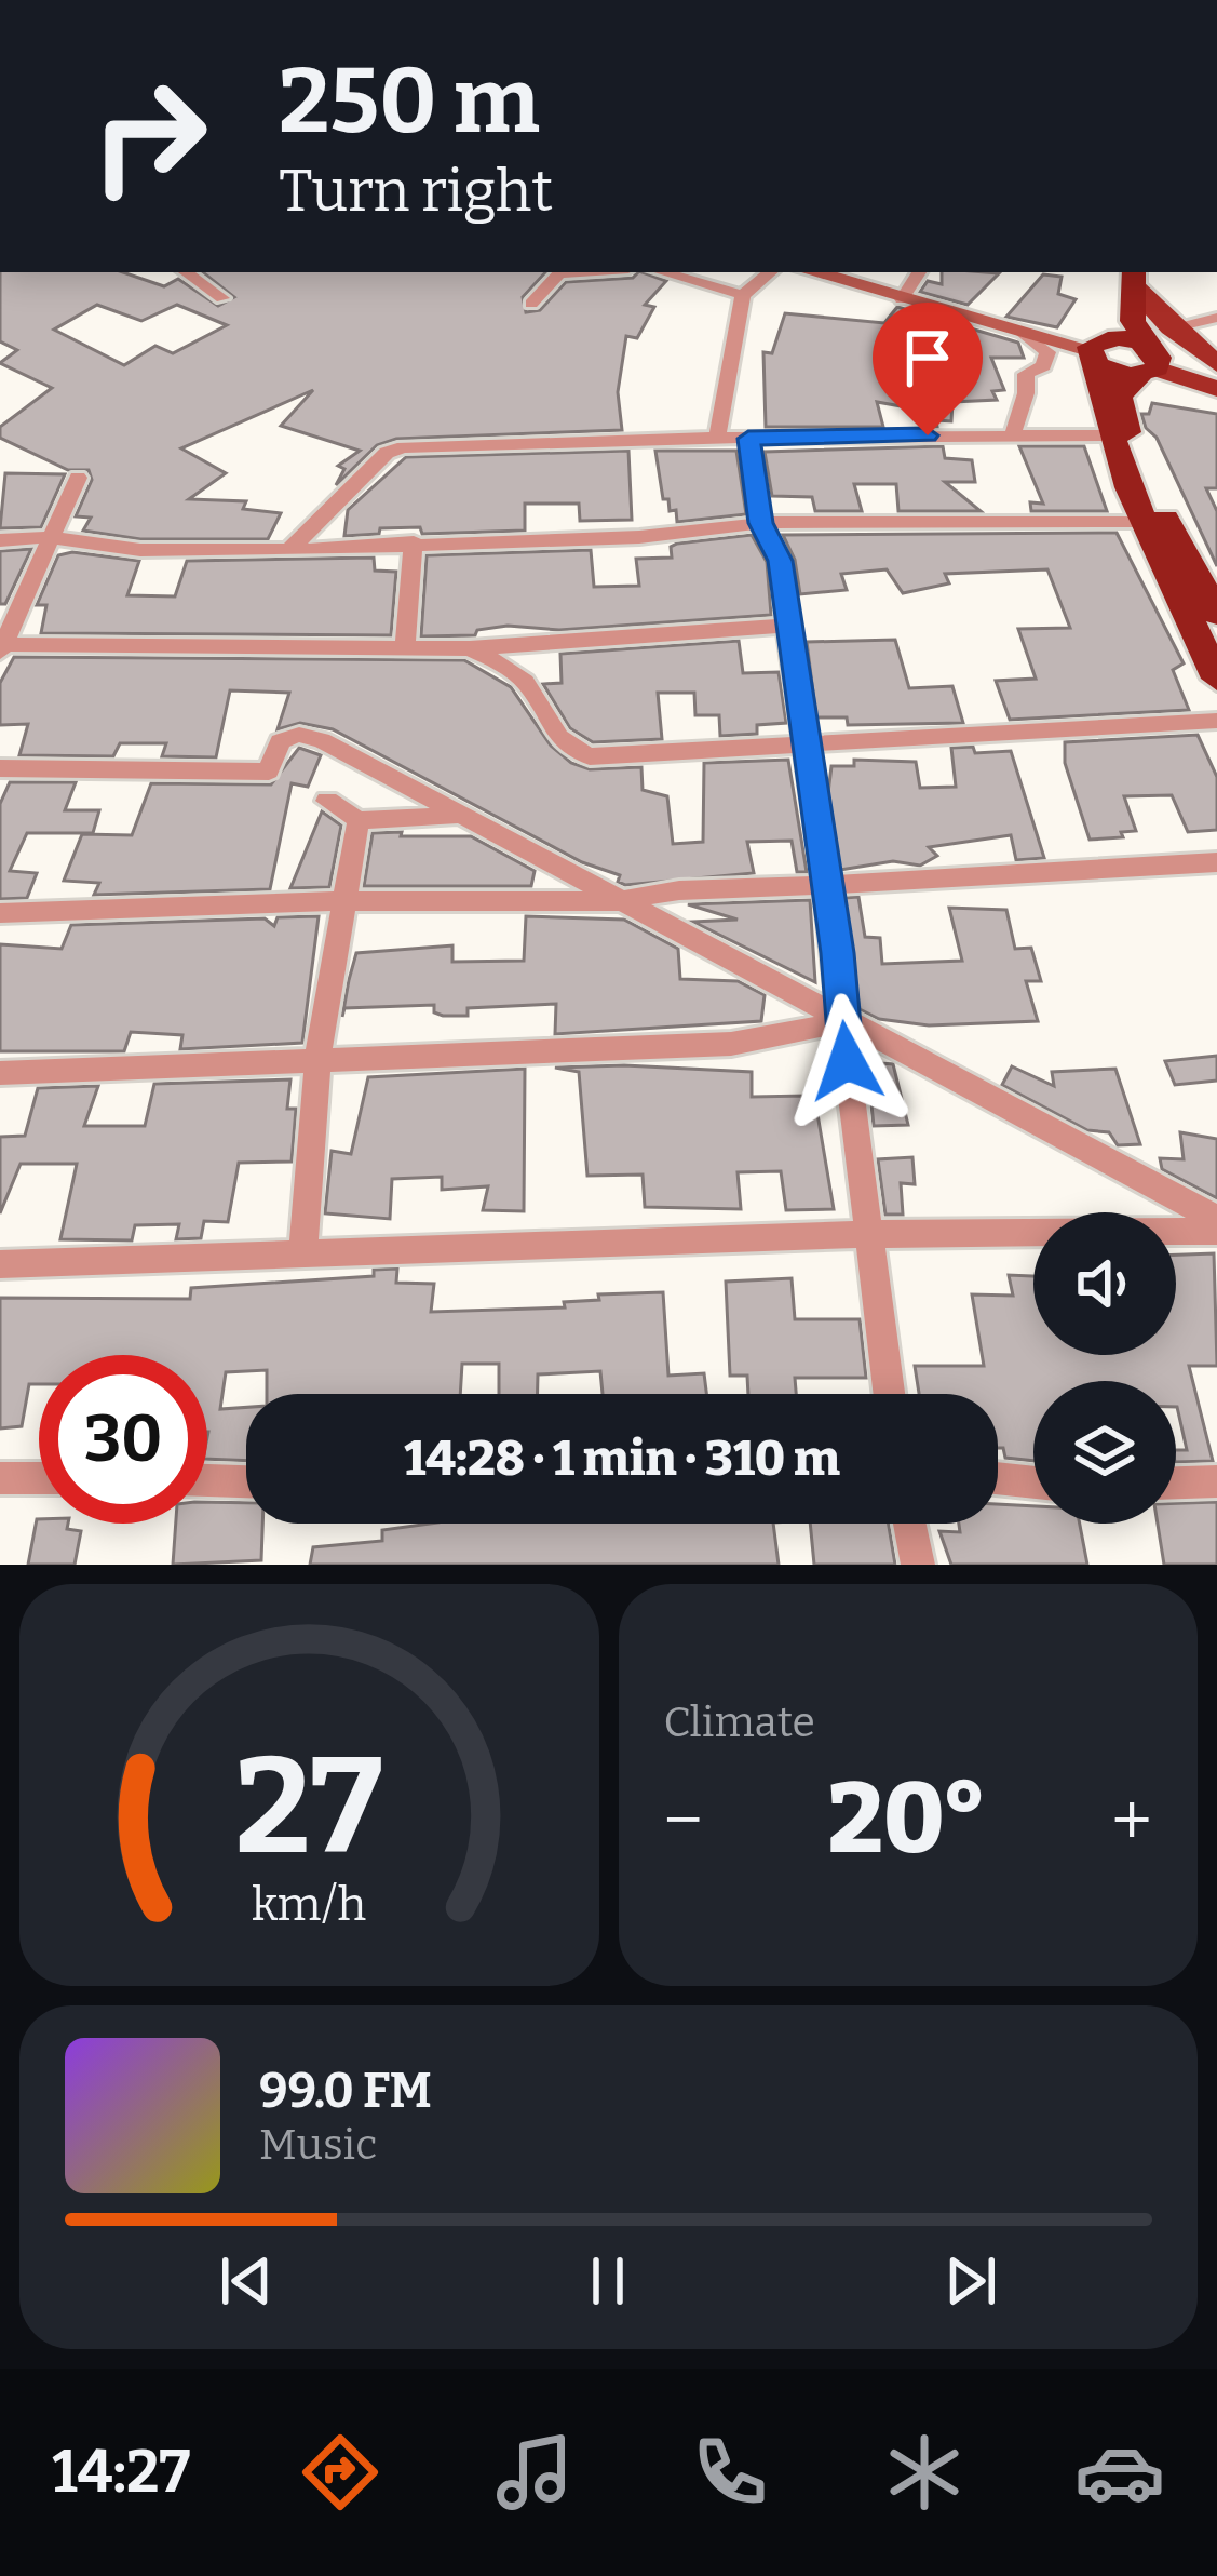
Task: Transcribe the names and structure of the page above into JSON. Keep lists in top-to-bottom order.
{
  "page": {
    "turn": ["250 m", "Turn right"],
    "limit": "30",
    "trip": "14:28 · 1 min · 310 m",
    "tile": "Climate",
    "heat": ["−", "20°", "+"],
    "song": ["99.0 FM", "Music"],
    "tabs": "14:27",
    "gauge": ["27", "km/h"]
  }
}
